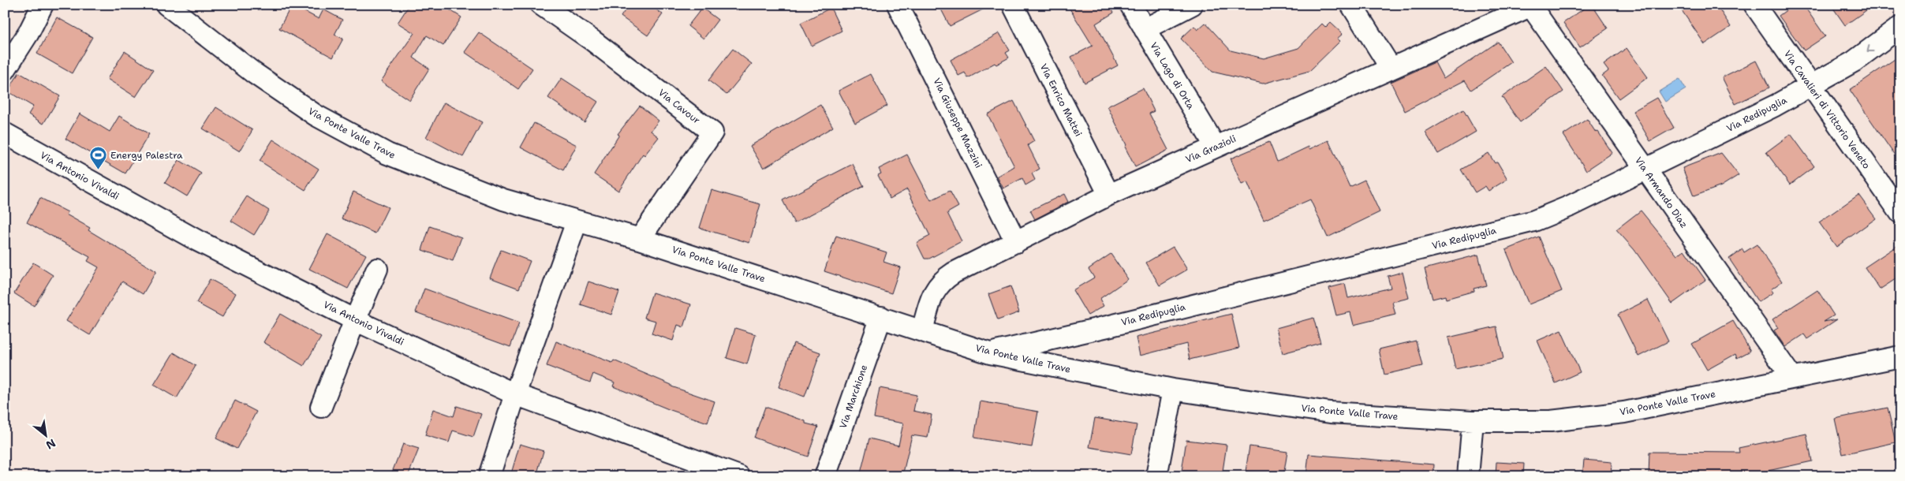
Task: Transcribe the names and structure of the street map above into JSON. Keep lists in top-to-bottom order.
{
  "streets": {
    "street": [
      "Via Lago di Orta",
      "Via Enrico Mattei",
      "Via Cavour",
      "Via Cavalieri di Vittorio Veneto",
      "Via Redipuglia",
      "Via Giuseppe Mazzini",
      "Via Ponte Valle Trave",
      "Via Grazioli",
      "Via Antonio Vivaldi",
      "Via Armando Diaz",
      "Via Marchione"
    ]
  },
  "crossings": [
    ["Via Lago di Orta", "Via Grazioli"],
    ["Via Enrico Mattei", "Via Grazioli"],
    ["Via Cavour", "Via Ponte Valle Trave"],
    ["Via Cavalieri di Vittorio Veneto", "Via Redipuglia"],
    ["Via Redipuglia", "Via Ponte Valle Trave"],
    ["Via Redipuglia", "Via Armando Diaz"],
    ["Via Giuseppe Mazzini", "Via Grazioli"],
    ["Via Ponte Valle Trave", "Via Grazioli"],
    ["Via Ponte Valle Trave", "Via Armando Diaz"],
    ["Via Ponte Valle Trave", "Via Marchione"],
    ["Via Grazioli", "Via Armando Diaz"]
  ],
  "places": {
    "sports": ["Energy Palestra"]
  },
  "north": "bottom right"
}
